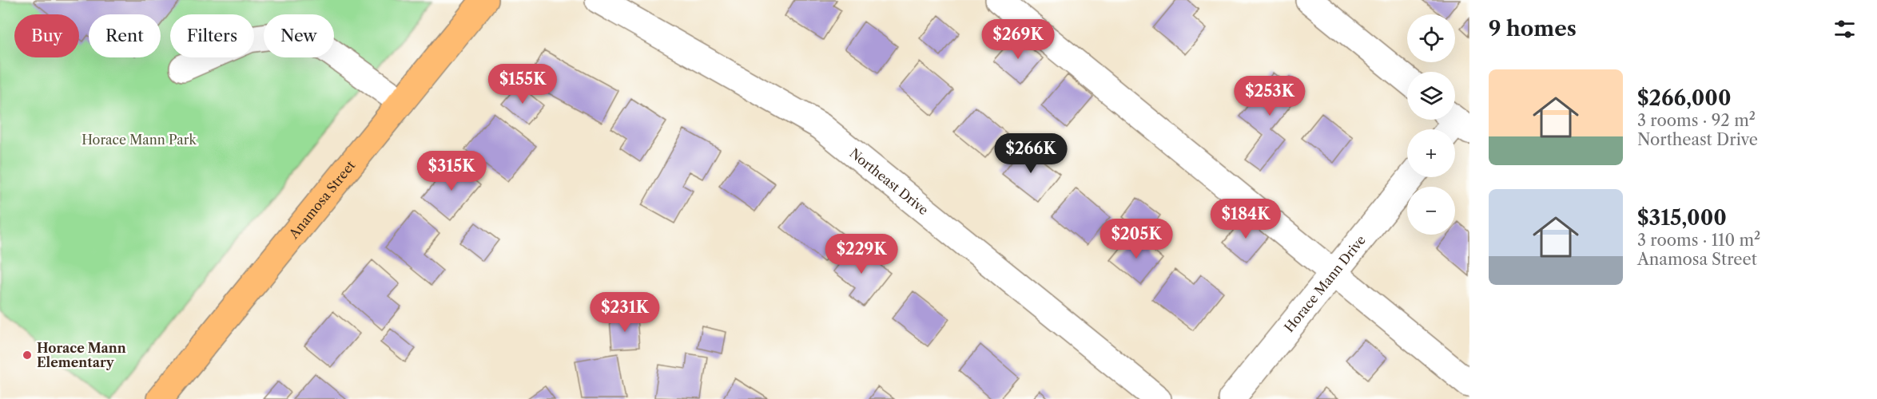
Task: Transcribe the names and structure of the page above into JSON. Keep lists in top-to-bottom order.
{
  "streets": {
    "main road": ["Anamosa Street"],
    "street": ["Northeast Drive", "Horace Mann Drive"]
  },
  "parks": ["Horace Mann Park"],
  "places": ["Horace Mann Elementary"],
  "page": {
    "heading": "9 homes",
    "map_buttons": ["+", "−"],
    "chip": [
      "Buy",
      "Rent",
      "Filters",
      "New"
    ],
    "price": [
      "$269K",
      "$155K",
      "$253K",
      "$266K",
      "$315K",
      "$184K",
      "$205K",
      "$229K",
      "$231K"
    ],
    "list": [
      {
        "name": "$266,000",
        "note": "3 rooms · 92 m² · Northeast Drive"
      },
      {
        "name": "$315,000",
        "note": "3 rooms · 110 m² · Anamosa Street"
      }
    ]
  }
}
